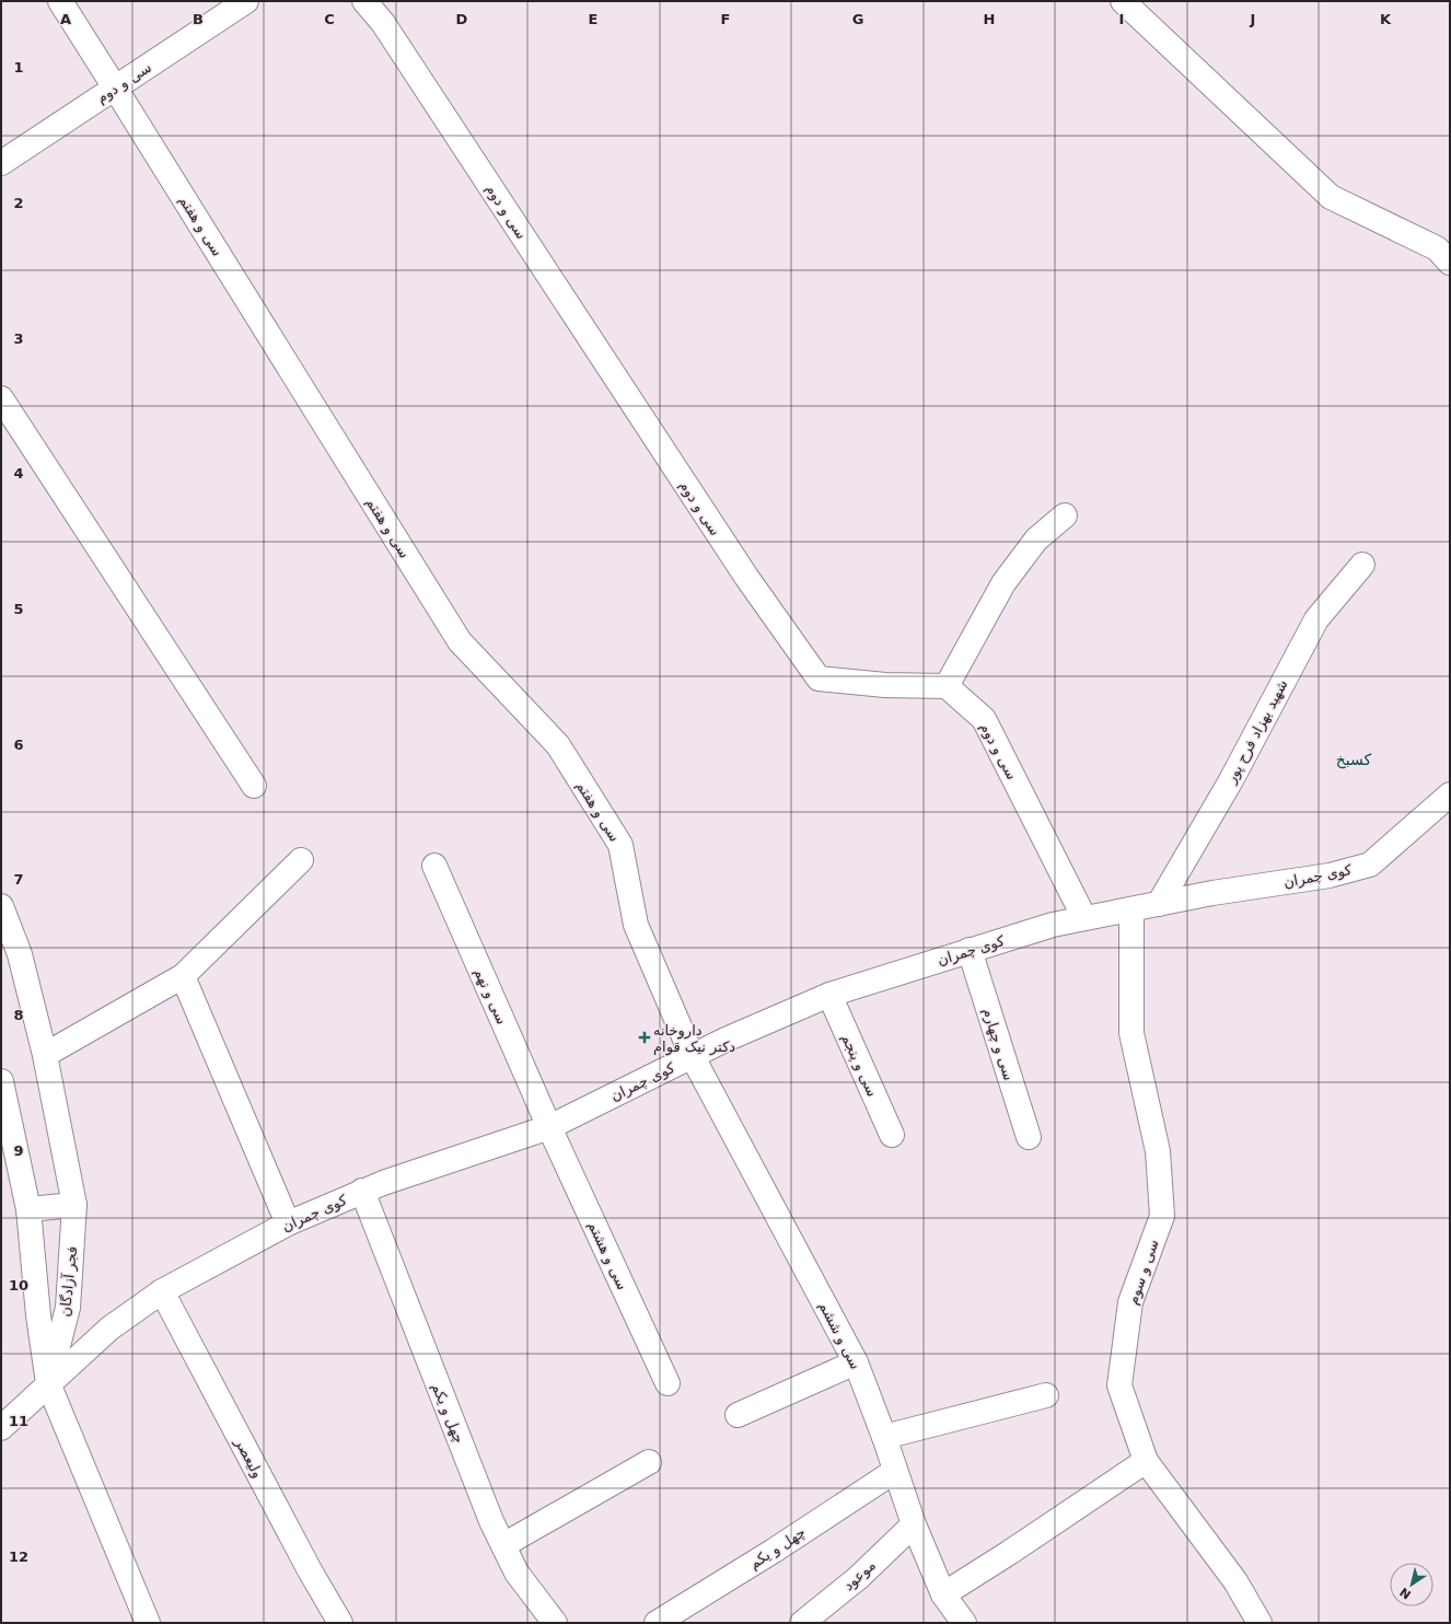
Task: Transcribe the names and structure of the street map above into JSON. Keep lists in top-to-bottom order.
{
  "streets": {
    "street": [
      "سی و دوم",
      "سی و هفتم",
      "شهید بهزاد فرح پور",
      "کوی چمران",
      "سی و نهم",
      "سی و چهارم",
      "سی و پنجم",
      "سی و هشتم",
      "سی و سوم",
      "فجر آزادگان",
      "سی و ششم",
      "چهل و یکم",
      "ولیعصر",
      "موعود"
    ]
  },
  "crossings": [
    ["سی و دوم", "سی و هفتم"],
    ["سی و دوم", "کوی چمران"],
    ["سی و هفتم", "کوی چمران"],
    ["سی و هفتم", "سی و ششم"],
    ["شهید بهزاد فرح پور", "کوی چمران"],
    ["کوی چمران", "سی و نهم"],
    ["کوی چمران", "سی و چهارم"],
    ["کوی چمران", "سی و پنجم"],
    ["کوی چمران", "سی و هشتم"],
    ["کوی چمران", "سی و سوم"],
    ["کوی چمران", "فجر آزادگان"],
    ["کوی چمران", "سی و ششم"],
    ["کوی چمران", "چهل و یکم"],
    ["کوی چمران", "ولیعصر"],
    ["سی و نهم", "سی و هشتم"],
    ["سی و ششم", "چهل و یکم"],
    ["سی و ششم", "موعود"]
  ],
  "districts": ["کسبخ"],
  "places": {
    "health": ["داروخانه دکتر نیک قوام"]
  },
  "north": "bottom left",
  "grid": {
    "columns": [
      "A",
      "B",
      "C",
      "D",
      "E",
      "F",
      "G",
      "H",
      "I",
      "J",
      "K"
    ],
    "rows": [
      "1",
      "2",
      "3",
      "4",
      "5",
      "6",
      "7",
      "8",
      "9",
      "10",
      "11",
      "12"
    ]
  }
}
